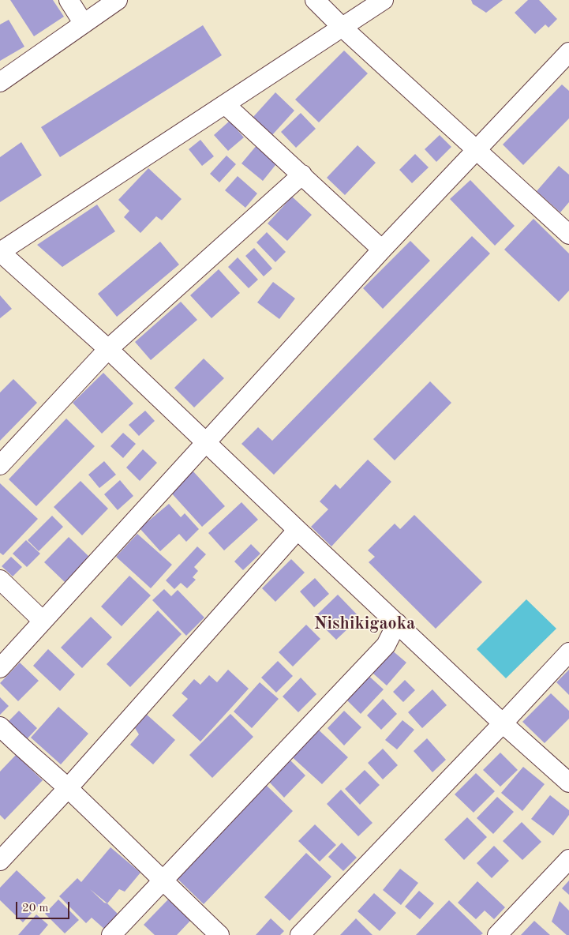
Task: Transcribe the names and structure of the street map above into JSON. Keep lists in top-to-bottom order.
{
  "districts": ["Nishikigaoka"],
  "scale_bar": "20 m"
}
